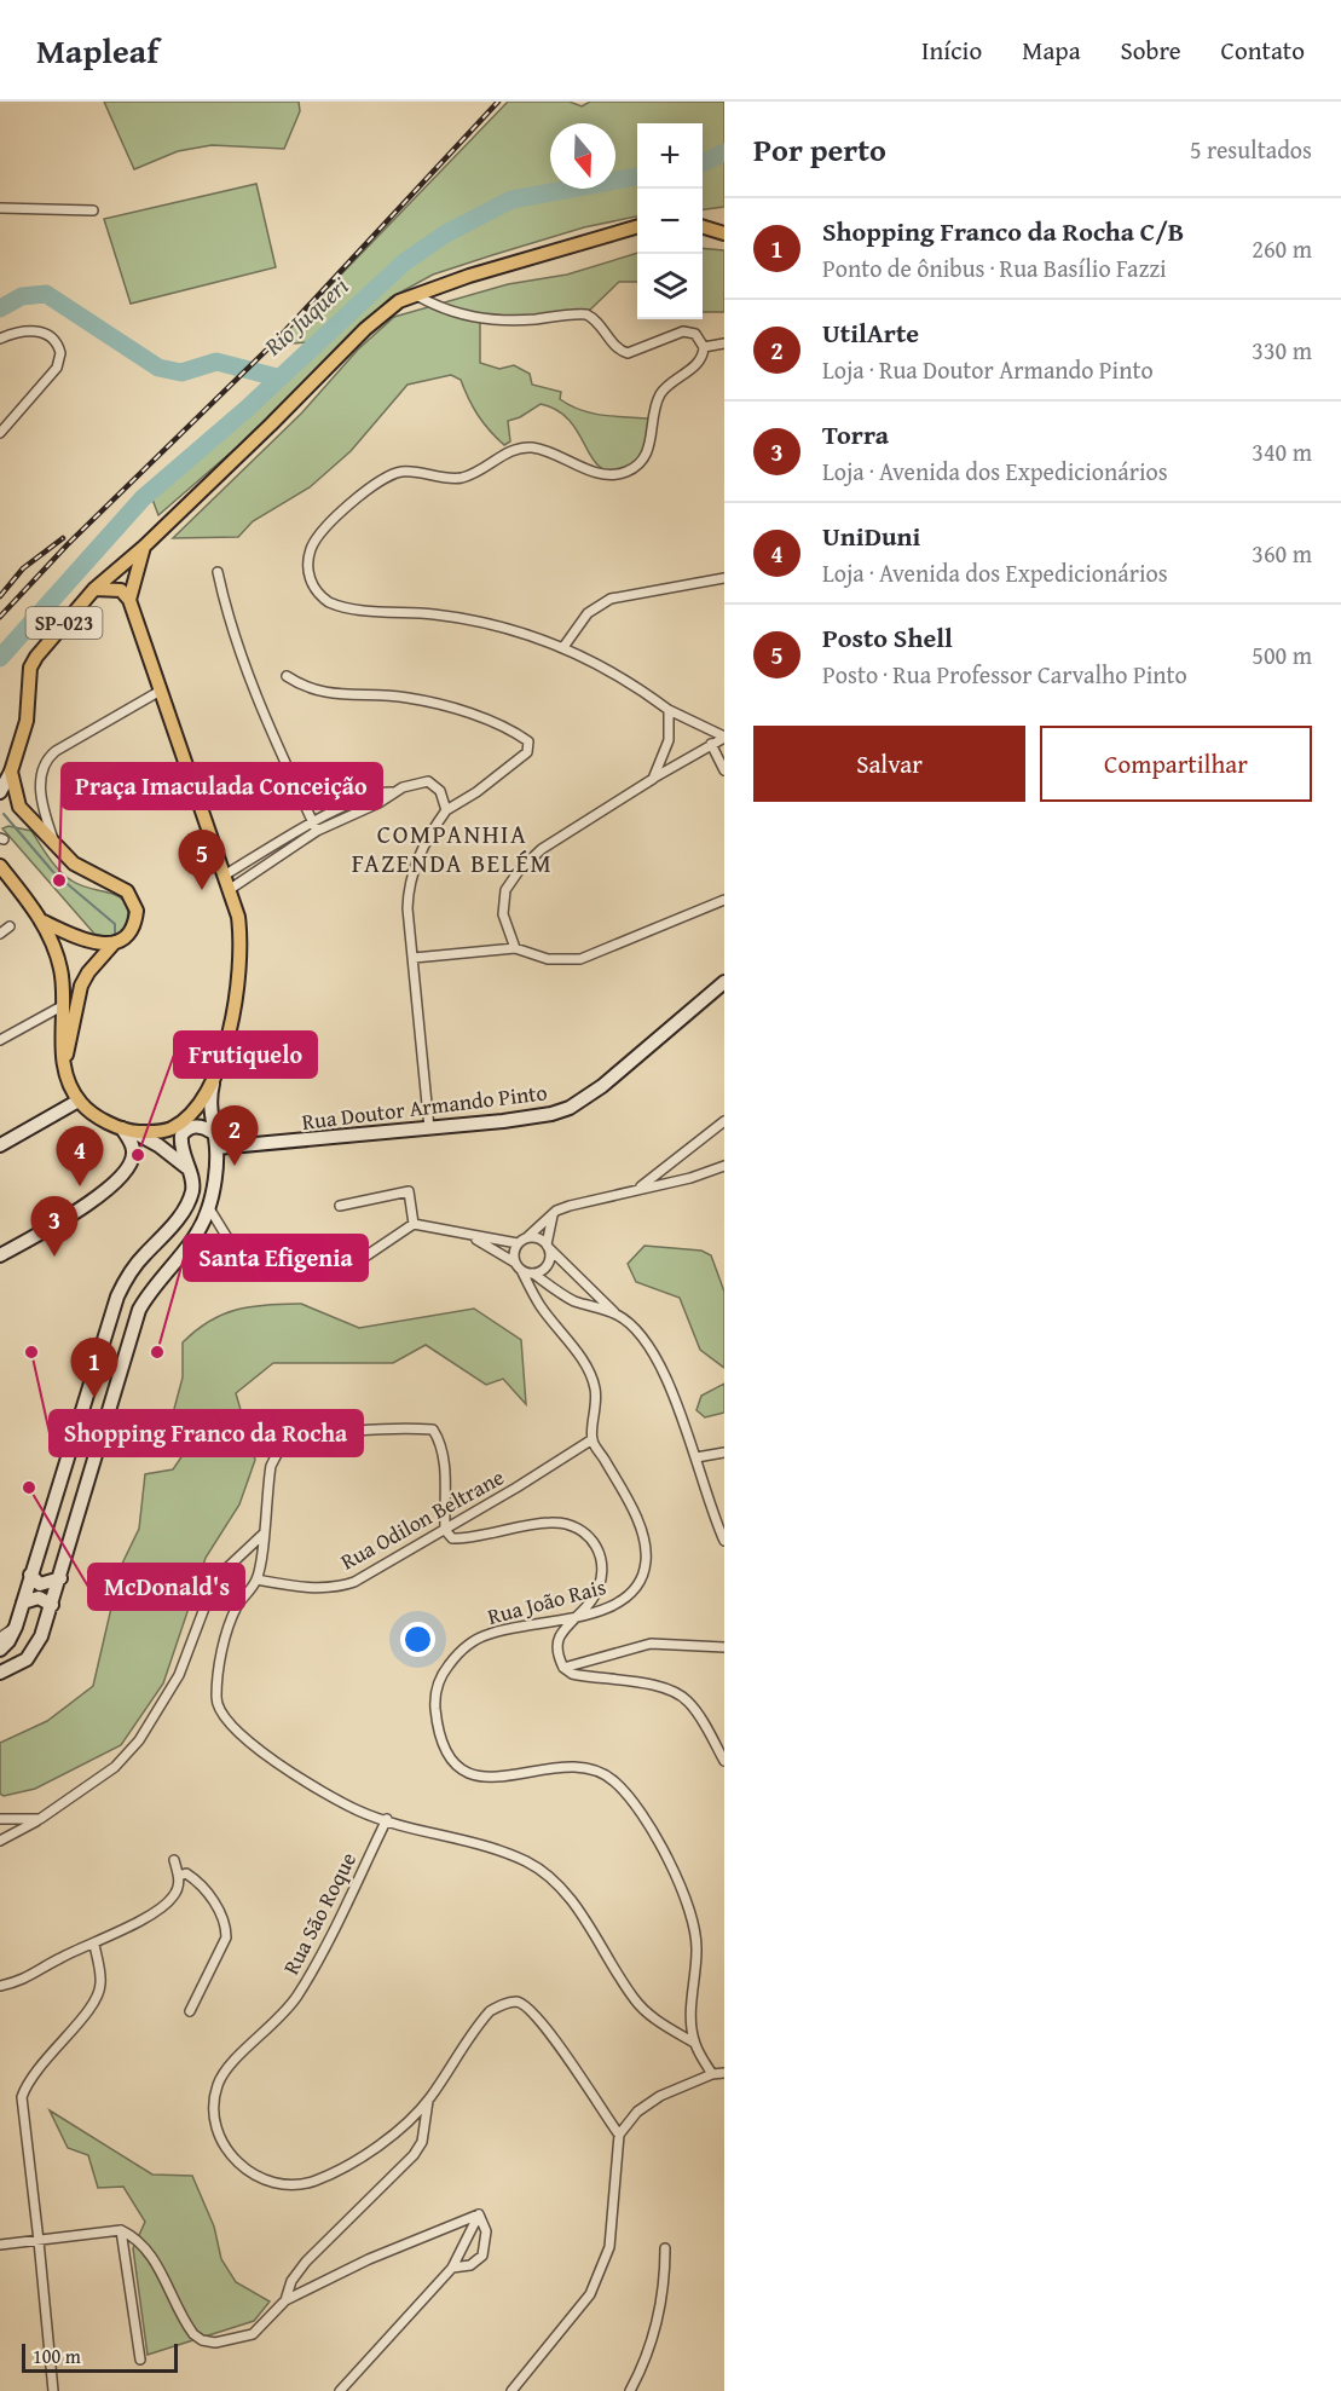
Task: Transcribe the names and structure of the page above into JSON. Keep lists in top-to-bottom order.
{
  "streets": {
    "main road": ["SP-023", "Rua Doutor Armando Pinto"],
    "street": ["Rua Odilon Beltrane", "Rua João Rais", "Rua São Roque"]
  },
  "crossings": [
    ["Rua Odilon Beltrane", "Rua João Rais"]
  ],
  "districts": ["COMPANHIA FAZENDA BELÉM"],
  "water": ["Rio Juqueri"],
  "places": [
    "Praça Imaculada Conceição",
    "Frutiquelo",
    "Shopping Franco da Rocha",
    "Santa Efigenia",
    "McDonald's"
  ],
  "scale_bar": "100 m",
  "north": "bottom",
  "page": {
    "header": "Mapleaf",
    "nav": [
      "Início",
      "Mapa",
      "Sobre",
      "Contato"
    ],
    "heading": ["Por perto", "5 resultados"],
    "map_buttons": ["+", "−"],
    "list": [
      {
        "mark": "1",
        "name": "Shopping Franco da Rocha C/B",
        "note": "Ponto de ônibus · Rua Basílio Fazzi",
        "value": "260 m"
      },
      {
        "mark": "2",
        "name": "UtilArte",
        "note": "Loja · Rua Doutor Armando Pinto",
        "value": "330 m"
      },
      {
        "mark": "3",
        "name": "Torra",
        "note": "Loja · Avenida dos Expedicionários",
        "value": "340 m"
      },
      {
        "mark": "4",
        "name": "UniDuni",
        "note": "Loja · Avenida dos Expedicionários",
        "value": "360 m"
      },
      {
        "mark": "5",
        "name": "Posto Shell",
        "note": "Posto · Rua Professor Carvalho Pinto",
        "value": "500 m"
      }
    ],
    "buttons": ["Salvar", "Compartilhar"],
    "pins": [
      "5",
      "2",
      "4",
      "3",
      "1"
    ],
    "scale": "100 m"
  }
}
